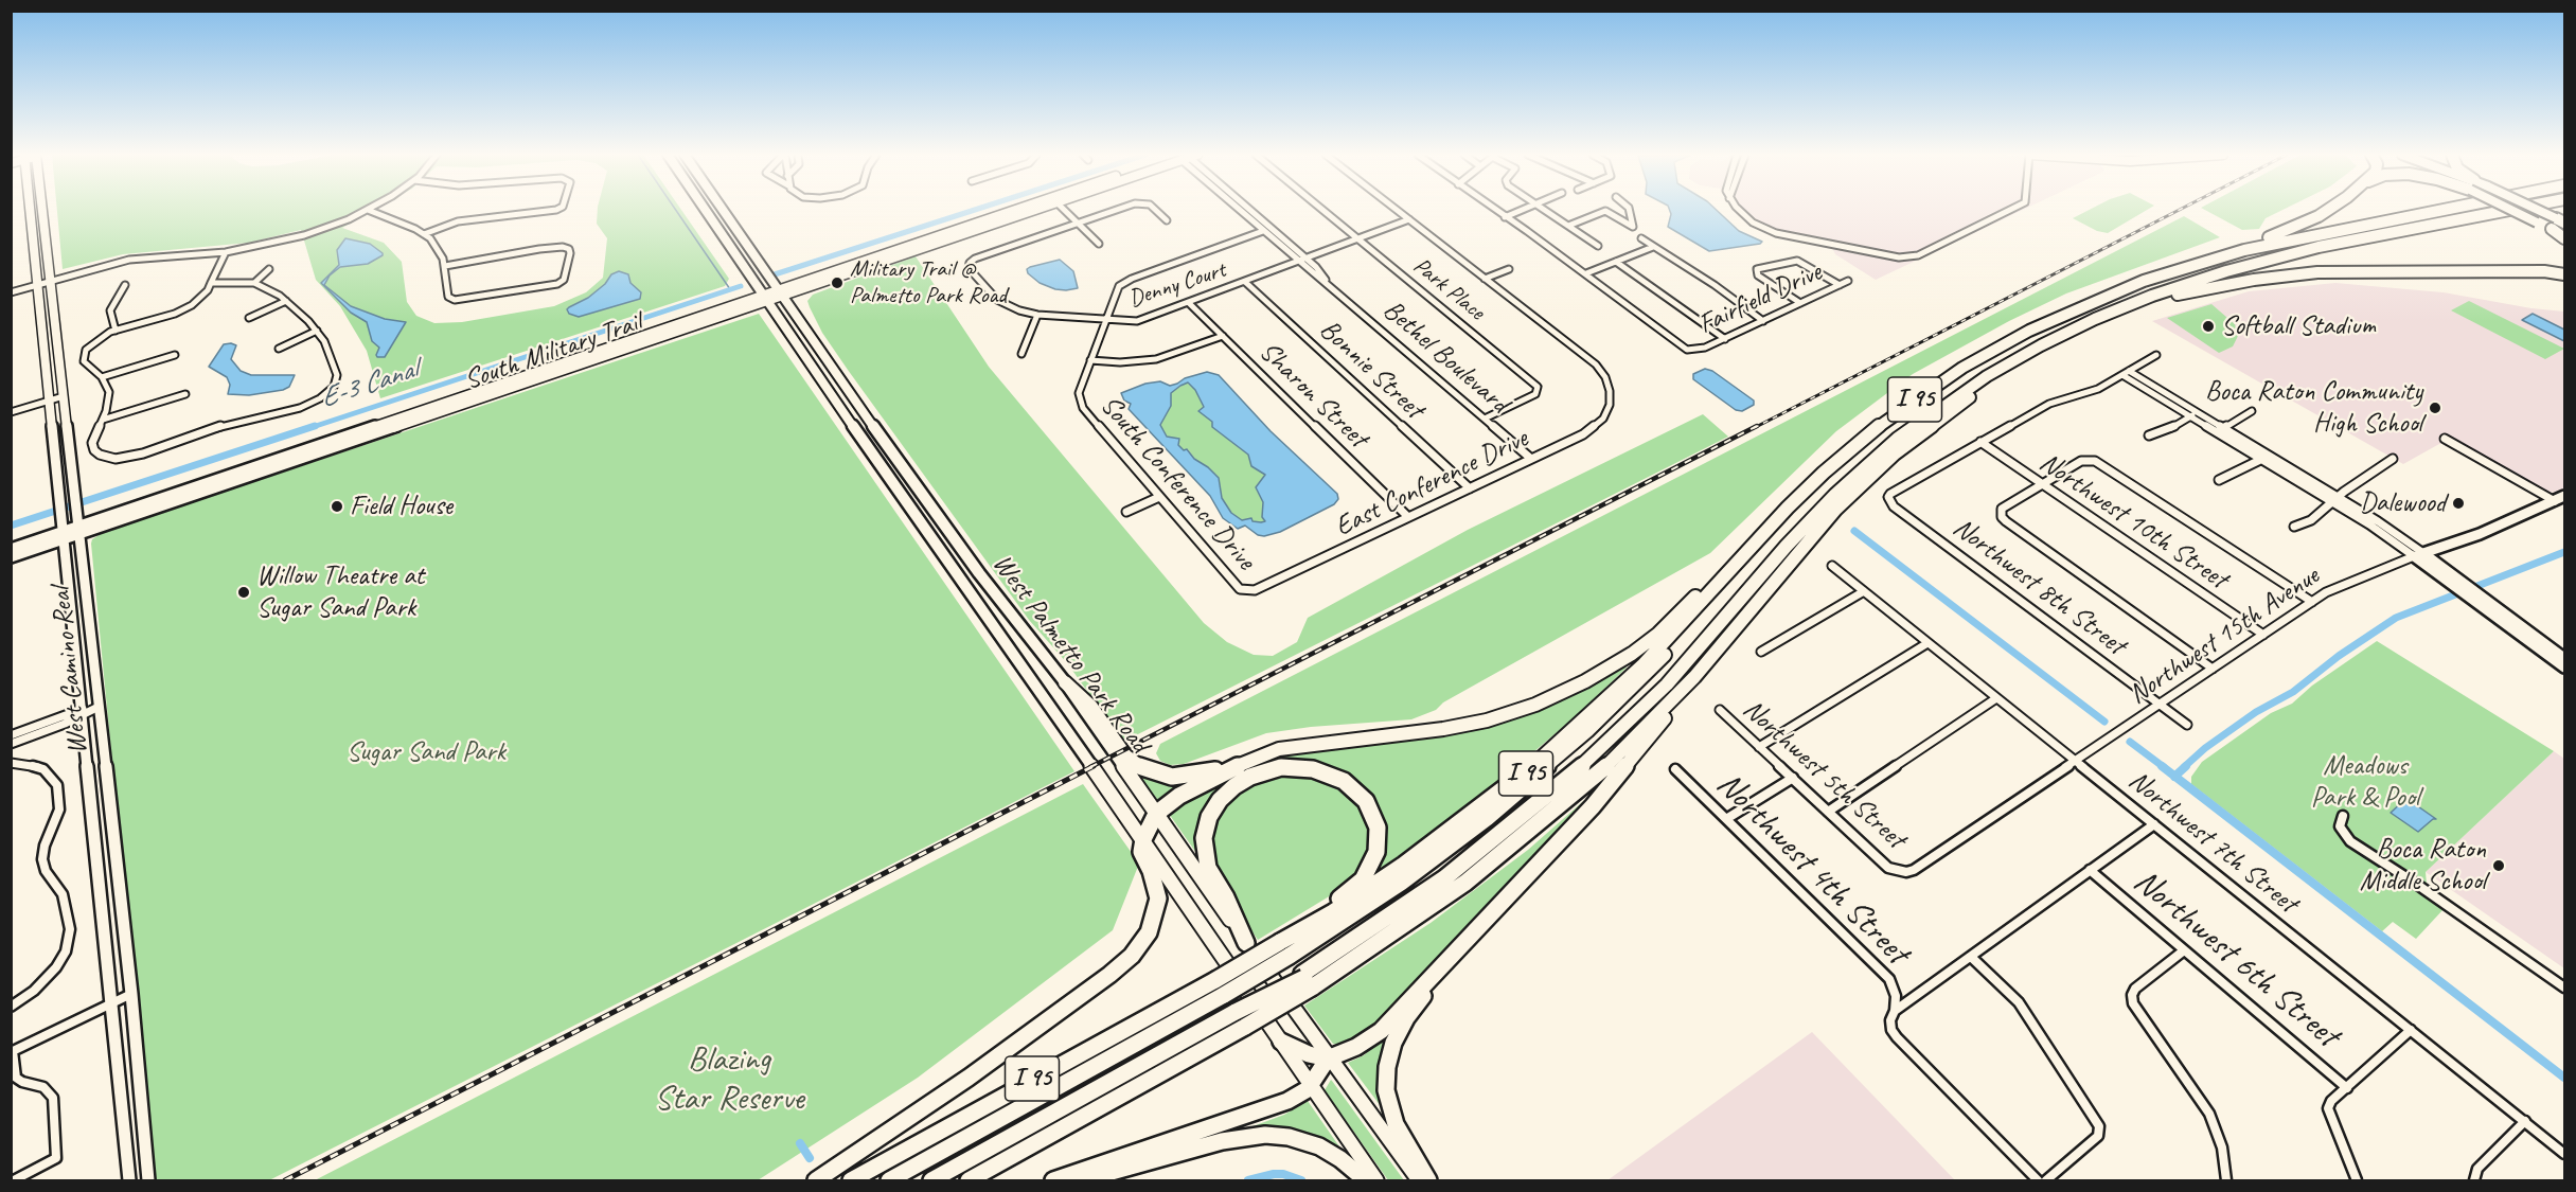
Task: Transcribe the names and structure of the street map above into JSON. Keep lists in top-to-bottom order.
{
  "streets": {
    "highway": ["I 95"],
    "main road": ["West Palmetto Park Road"],
    "street": [
      "Denny Court",
      "Park Place",
      "Fairfield Drive",
      "South Military Trail",
      "Bethel Boulevard",
      "Bonnie Street",
      "Sharon Street",
      "South Conference Drive",
      "East Conference Drive",
      "Northwest 10th Street",
      "Northwest 8th Street",
      "Northwest 15th Avenue",
      "West Camino Real",
      "Northwest 5th Street",
      "Northwest 7th Street",
      "Northwest 4th Street",
      "Northwest 6th Street"
    ]
  },
  "crossings": [
    ["Denny Court", "Park Place"],
    ["Denny Court", "Bethel Boulevard"],
    ["Denny Court", "Bonnie Street"],
    ["Denny Court", "Sharon Street"],
    ["Denny Court", "South Conference Drive"],
    ["Park Place", "Bethel Boulevard"],
    ["South Military Trail", "West Palmetto Park Road"],
    ["South Military Trail", "West Camino Real"],
    ["Bethel Boulevard", "South Conference Drive"],
    ["Bethel Boulevard", "East Conference Drive"],
    ["Bonnie Street", "East Conference Drive"],
    ["Sharon Street", "East Conference Drive"],
    ["South Conference Drive", "East Conference Drive"],
    ["Northwest 10th Street", "Northwest 8th Street"],
    ["Northwest 10th Street", "Northwest 15th Avenue"],
    ["Northwest 8th Street", "Northwest 15th Avenue"],
    ["Northwest 15th Avenue", "Northwest 5th Street"],
    ["Northwest 15th Avenue", "Northwest 7th Street"]
  ],
  "water": ["E-3 Canal"],
  "parks": ["Sugar Sand Park", "Meadows Park & Pool", "Blazing Star Reserve"],
  "places": [
    "Military Trail @ Palmetto Park Road",
    "Softball Stadium",
    "Boca Raton Community High School",
    "Dalewood",
    "Field House",
    "Willow Theatre at Sugar Sand Park",
    "Boca Raton Middle School"
  ]
}
